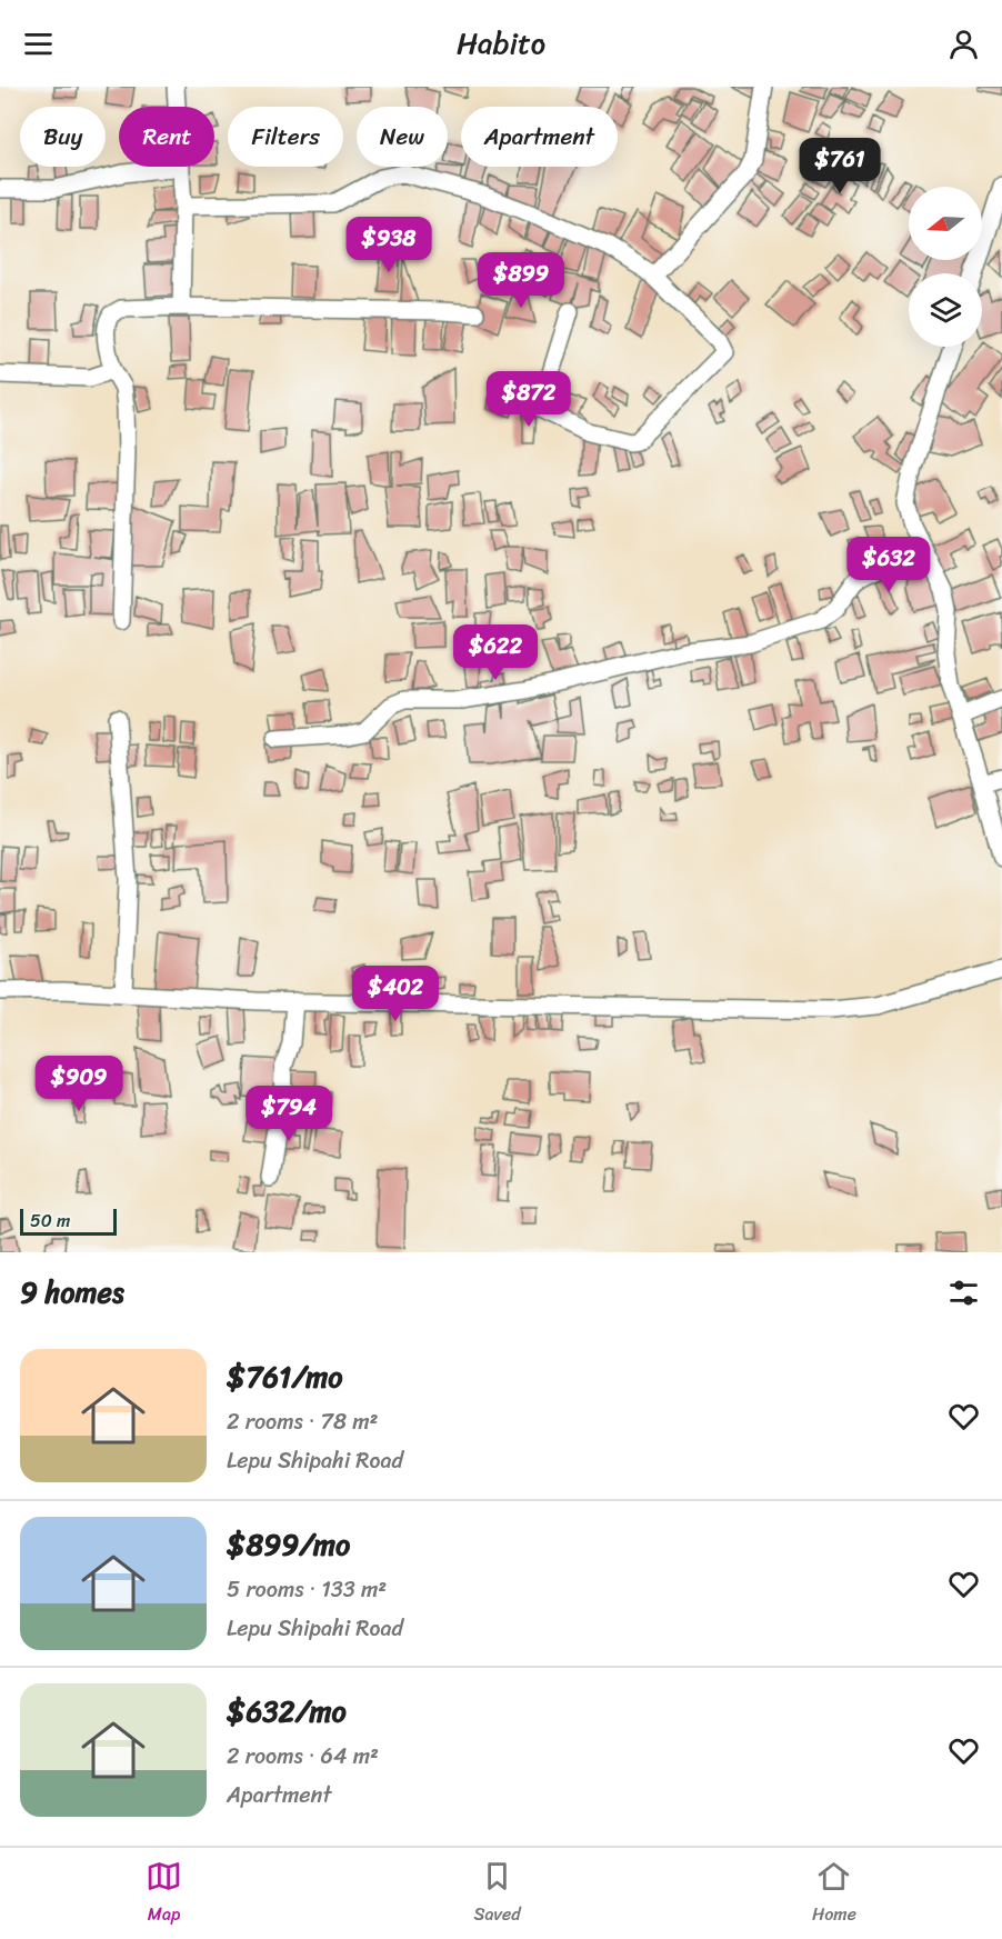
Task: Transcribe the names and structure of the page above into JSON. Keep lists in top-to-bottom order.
{
  "scale_bar": "50 m",
  "north": "left",
  "page": {
    "header": "Habito",
    "chip": [
      "Buy",
      "Rent",
      "Filters",
      "New",
      "Apartment"
    ],
    "price": [
      "$761",
      "$938",
      "$899",
      "$872",
      "$632",
      "$622",
      "$402",
      "$909",
      "$794"
    ],
    "scale": "50 m",
    "heading": "9 homes",
    "list": [
      {
        "name": "$761/mo",
        "note": "2 rooms · 78 m² · Lepu Shipahi Road"
      },
      {
        "name": "$899/mo",
        "note": "5 rooms · 133 m² · Lepu Shipahi Road"
      },
      {
        "name": "$632/mo",
        "note": "2 rooms · 64 m² · Apartment"
      }
    ],
    "tabs": ["Map", "Saved", "Home"]
  }
}
